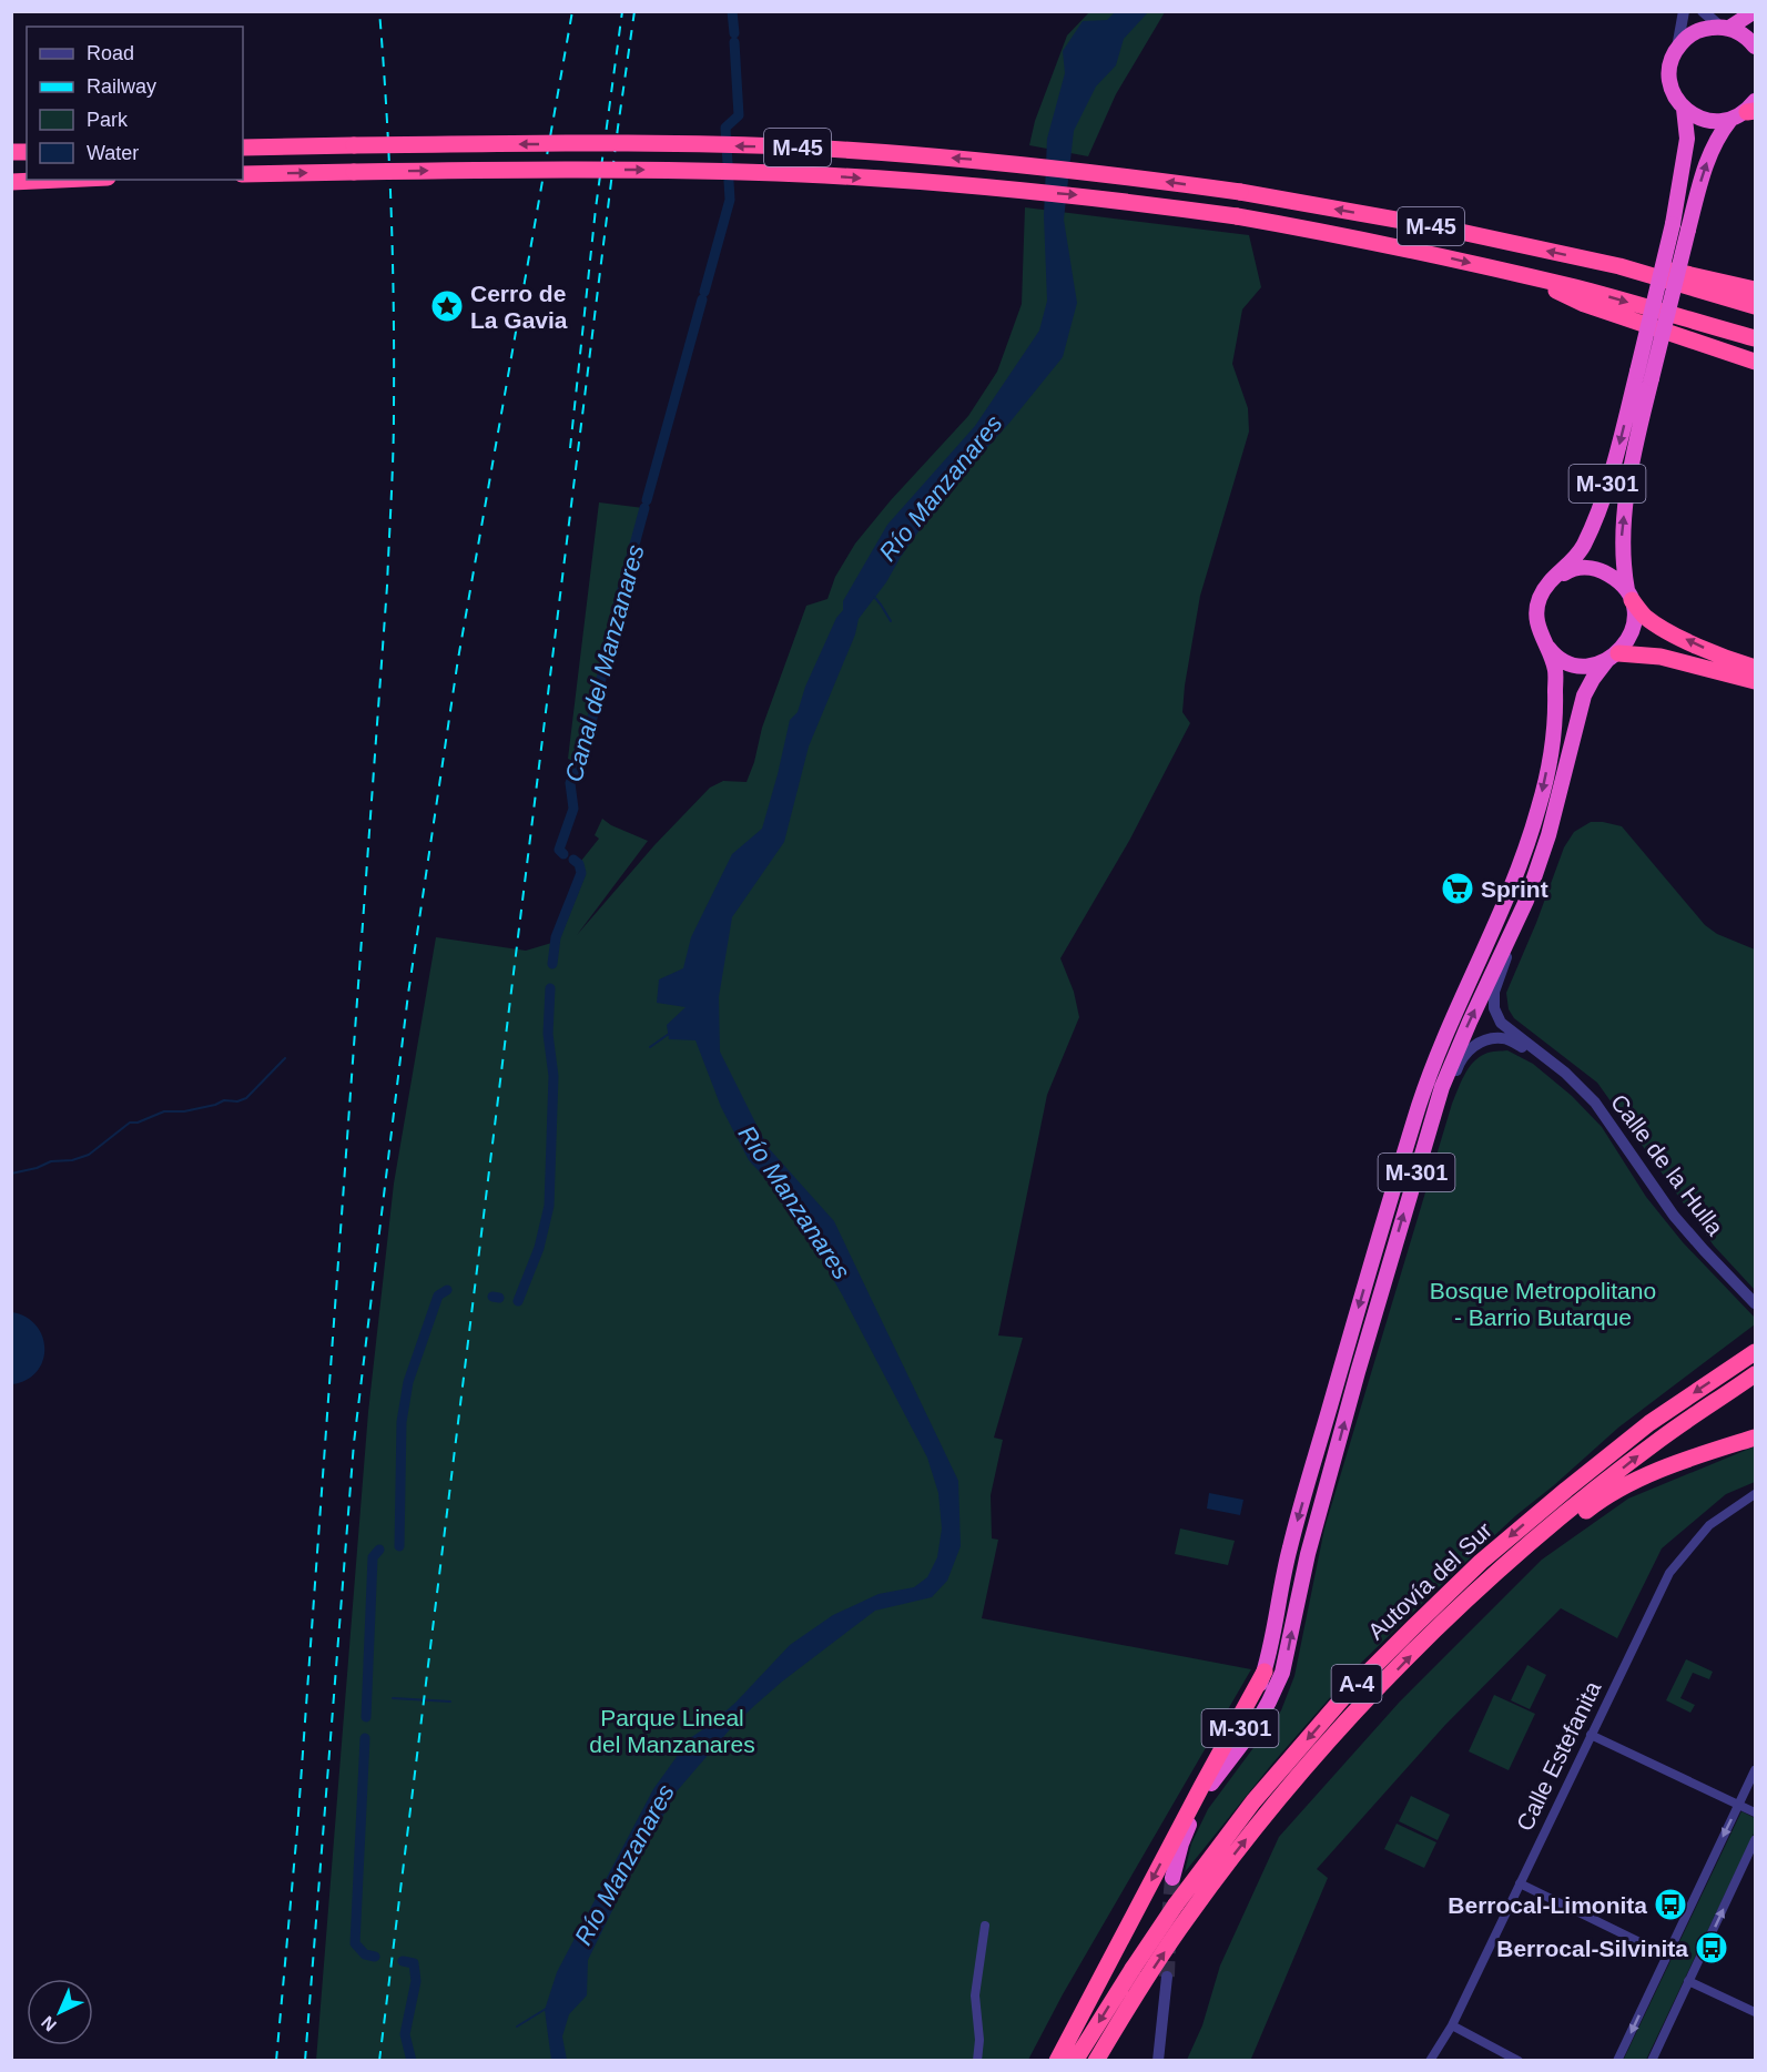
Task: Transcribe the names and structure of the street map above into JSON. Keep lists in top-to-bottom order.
{
  "streets": {
    "highway": [
      "M-45",
      "M-301",
      "Autovía del Sur",
      "A-4"
    ],
    "street": ["Calle de la Hulla", "Calle Estefanita"]
  },
  "water": ["Río Manzanares", "Canal del Manzanares"],
  "parks": ["Bosque Metropolitano - Barrio Butarque", "Parque Lineal del Manzanares"],
  "places": {
    "place": ["Cerro de La Gavia"],
    "supermarket": ["Sprint"],
    "bus stop": ["Berrocal-Limonita", "Berrocal-Silvinita"]
  },
  "legend": [
    "Road",
    "Railway",
    "Park",
    "Water"
  ],
  "north": "bottom left"
}
